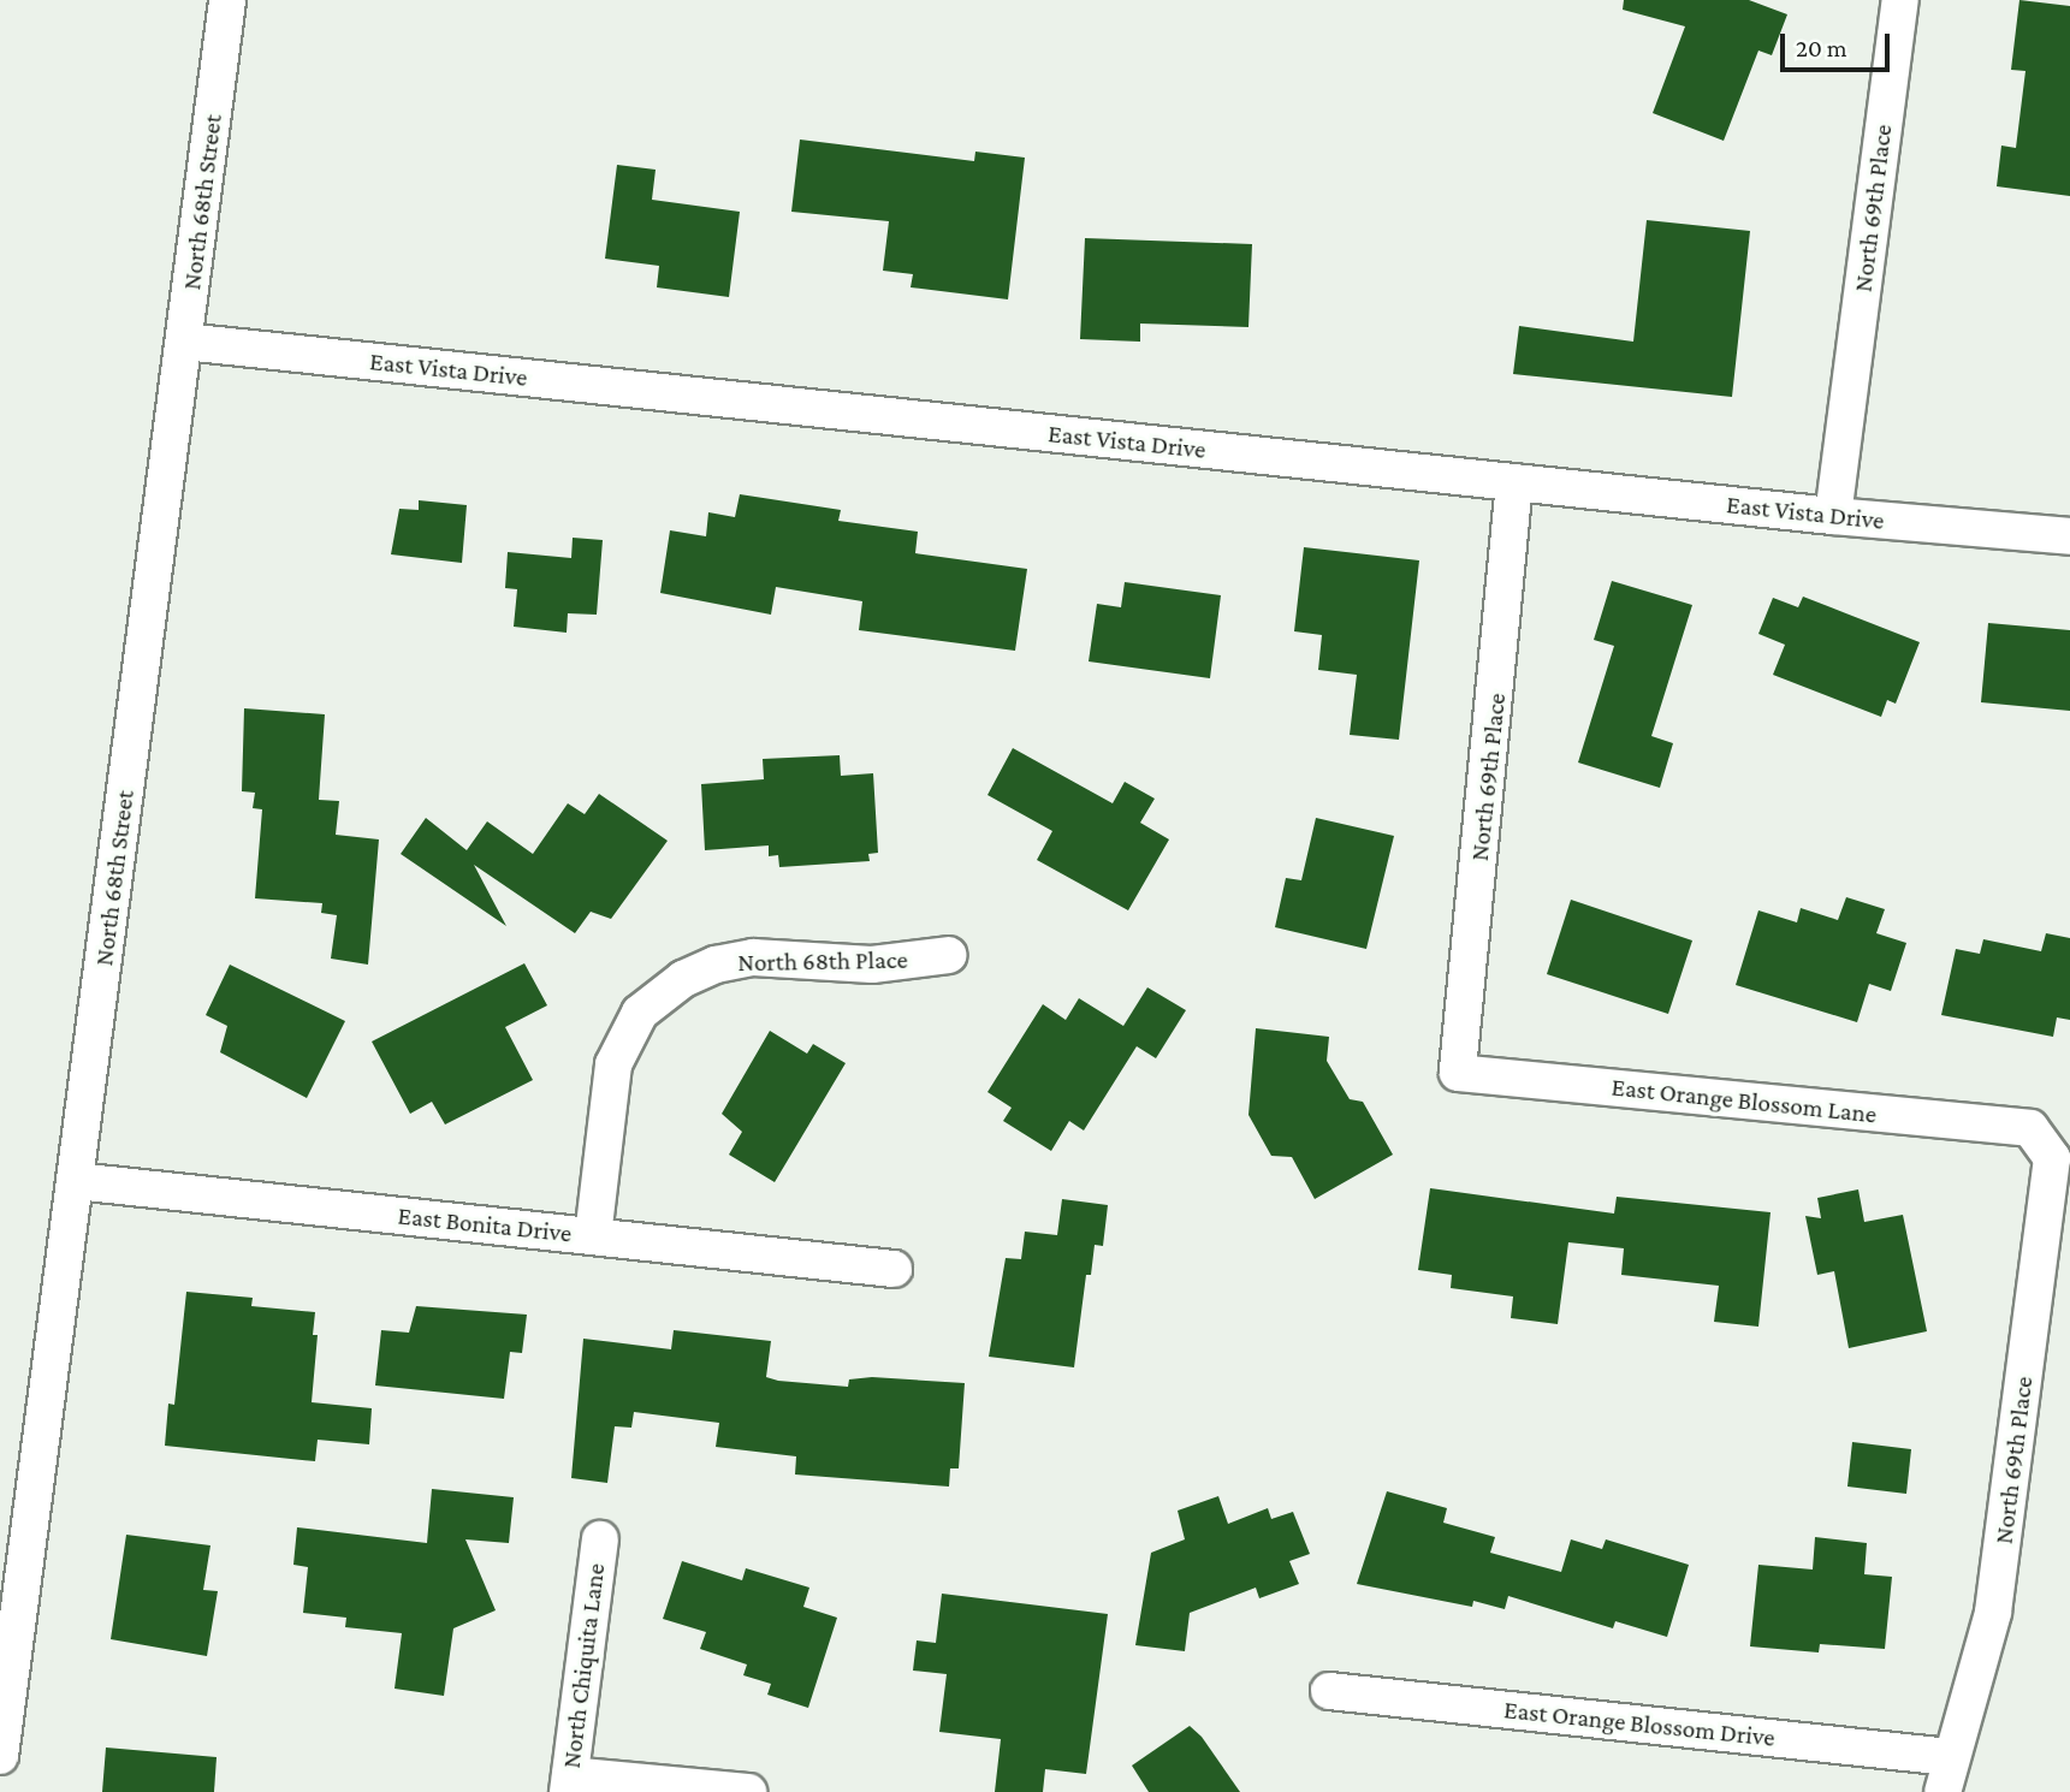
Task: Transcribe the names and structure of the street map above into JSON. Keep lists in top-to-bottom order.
{
  "streets": {
    "street": [
      "North 68th Street",
      "North 69th Place",
      "East Vista Drive",
      "North 68th Place",
      "East Orange Blossom Lane",
      "East Bonita Drive",
      "North Chiquita Lane",
      "East Orange Blossom Drive"
    ]
  },
  "crossings": [
    ["North 68th Street", "East Vista Drive"],
    ["North 68th Street", "East Bonita Drive"],
    ["North 69th Place", "East Vista Drive"],
    ["North 69th Place", "East Orange Blossom Lane"],
    ["North 69th Place", "East Orange Blossom Drive"],
    ["North 68th Place", "East Bonita Drive"]
  ],
  "scale_bar": "20 m"
}
